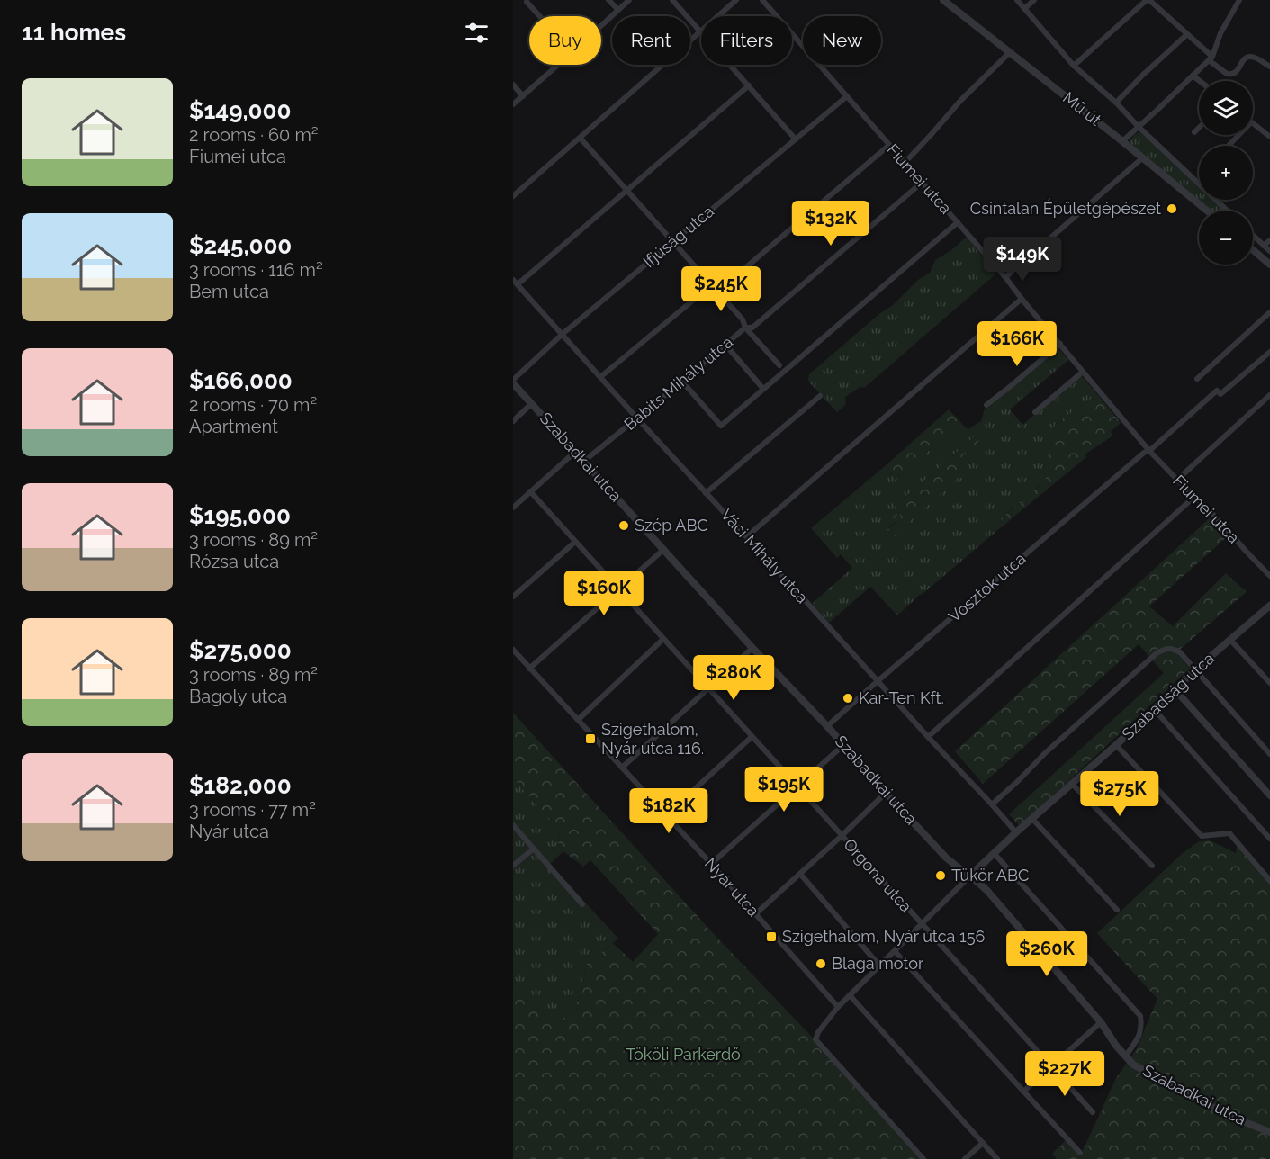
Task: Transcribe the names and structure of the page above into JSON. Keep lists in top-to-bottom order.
{
  "streets": {
    "street": [
      "Mű út",
      "Fiumei utca",
      "Ifjúság utca",
      "Babits Mihály utca",
      "Szabadkai utca",
      "Váci Mihály utca",
      "Vosztok utca",
      "Szabadság utca",
      "Orgona utca",
      "Nyár utca"
    ]
  },
  "crossings": [
    ["Fiumei utca", "Ifjúság utca"],
    ["Fiumei utca", "Babits Mihály utca"],
    ["Fiumei utca", "Vosztok utca"],
    ["Ifjúság utca", "Szabadkai utca"],
    ["Ifjúság utca", "Váci Mihály utca"],
    ["Babits Mihály utca", "Szabadkai utca"],
    ["Babits Mihály utca", "Váci Mihály utca"],
    ["Szabadkai utca", "Vosztok utca"],
    ["Szabadkai utca", "Szabadság utca"],
    ["Váci Mihály utca", "Vosztok utca"],
    ["Váci Mihály utca", "Szabadság utca"],
    ["Szabadság utca", "Orgona utca"],
    ["Szabadság utca", "Nyár utca"]
  ],
  "parks": ["Tököli Parkerdő"],
  "places": {
    "other": [
      "Csintalan Épületgépészet",
      "Szép ABC",
      "Kar-Ten Kft.",
      "Tükör ABC",
      "Blaga motor"
    ],
    "transit": ["Szigethalom, Nyár utca 116.", "Szigethalom, Nyár utca 156"]
  },
  "page": {
    "heading": "11 homes",
    "chip": [
      "Buy",
      "Rent",
      "Filters",
      "New"
    ],
    "list": [
      {
        "name": "$149,000",
        "note": "2 rooms · 60 m² · Fiumei utca"
      },
      {
        "name": "$245,000",
        "note": "3 rooms · 116 m² · Bem utca"
      },
      {
        "name": "$166,000",
        "note": "2 rooms · 70 m² · Apartment"
      },
      {
        "name": "$195,000",
        "note": "3 rooms · 89 m² · Rózsa utca"
      },
      {
        "name": "$275,000",
        "note": "3 rooms · 89 m² · Bagoly utca"
      },
      {
        "name": "$182,000",
        "note": "3 rooms · 77 m² · Nyár utca"
      }
    ],
    "map_buttons": ["+", "−"],
    "price": [
      "$132K",
      "$149K",
      "$245K",
      "$166K",
      "$160K",
      "$280K",
      "$195K",
      "$275K",
      "$182K",
      "$260K",
      "$227K"
    ]
  }
}
